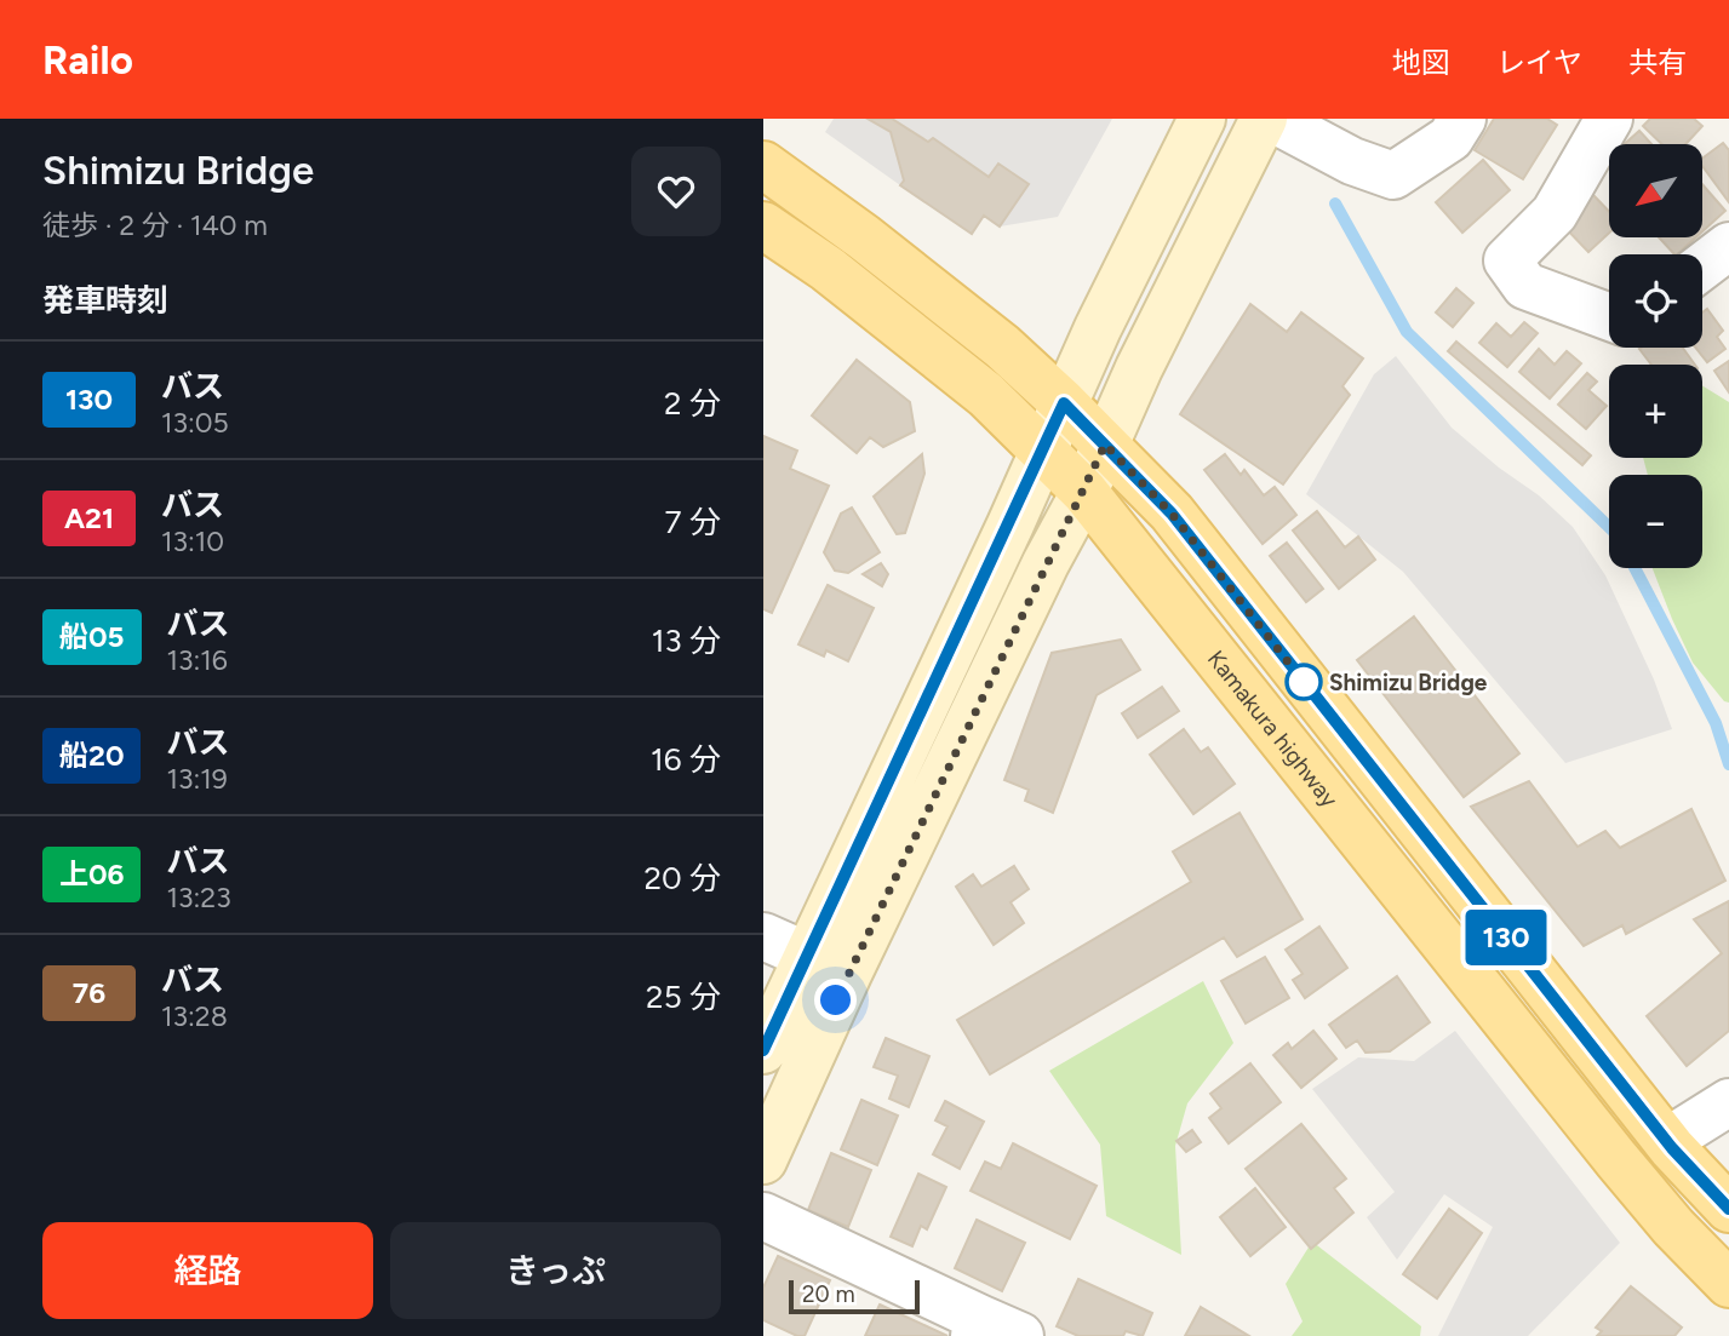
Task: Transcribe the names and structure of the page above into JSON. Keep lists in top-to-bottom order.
{
  "streets": {
    "main road": ["Kamakura highway"]
  },
  "places": ["Shimizu Bridge"],
  "lines": ["bus line 130"],
  "scale_bar": "20 m",
  "north": "bottom left",
  "page": {
    "header": "Railo",
    "nav": ["地図", "レイヤ", "共有"],
    "heading": [
      ["Shimizu Bridge", "徒歩 · 2 分 · 140 m"],
      "発車時刻"
    ],
    "on_map": "130",
    "map_buttons": ["+", "−"],
    "list": [
      {
        "mark": "130",
        "name": "バス",
        "note": "13:05",
        "value": "2 分"
      },
      {
        "mark": "A21",
        "name": "バス",
        "note": "13:10",
        "value": "7 分"
      },
      {
        "mark": "船05",
        "name": "バス",
        "note": "13:16",
        "value": "13 分"
      },
      {
        "mark": "船20",
        "name": "バス",
        "note": "13:19",
        "value": "16 分"
      },
      {
        "mark": "上06",
        "name": "バス",
        "note": "13:23",
        "value": "20 分"
      },
      {
        "mark": "76",
        "name": "バス",
        "note": "13:28",
        "value": "25 分"
      }
    ],
    "buttons": ["経路", "きっぷ"],
    "scale": "20 m"
  }
}
